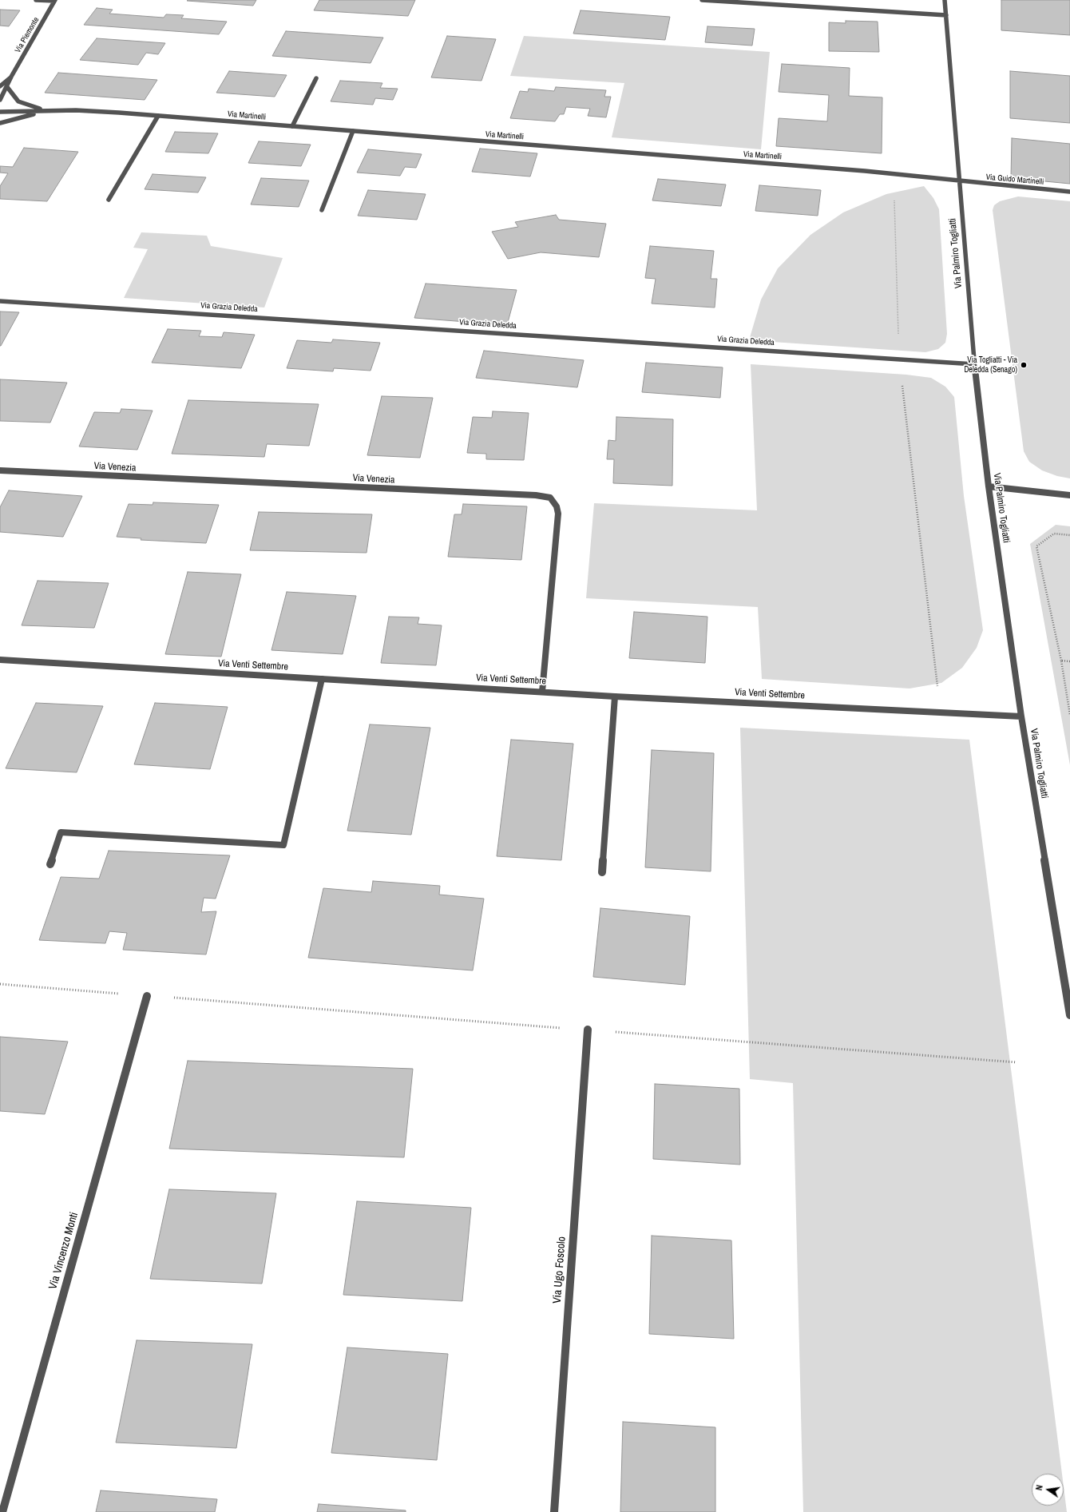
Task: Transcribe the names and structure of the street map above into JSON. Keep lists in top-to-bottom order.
{
  "streets": {
    "street": [
      "Via Piemonte",
      "Via Martinelli",
      "Via Guido Martinelli",
      "Via Palmiro Togliatti",
      "Via Grazia Deledda",
      "Via Venezia",
      "Via Venti Settembre",
      "Via Vincenzo Monti",
      "Via Ugo Foscolo"
    ]
  },
  "crossings": [
    ["Via Piemonte", "Via Martinelli"],
    ["Via Martinelli", "Via Guido Martinelli"],
    ["Via Martinelli", "Via Palmiro Togliatti"],
    ["Via Guido Martinelli", "Via Palmiro Togliatti"],
    ["Via Palmiro Togliatti", "Via Grazia Deledda"],
    ["Via Palmiro Togliatti", "Via Venti Settembre"],
    ["Via Venezia", "Via Venti Settembre"]
  ],
  "places": ["Via Togliatti - Via Deledda (Senago)"],
  "north": "left"
}
